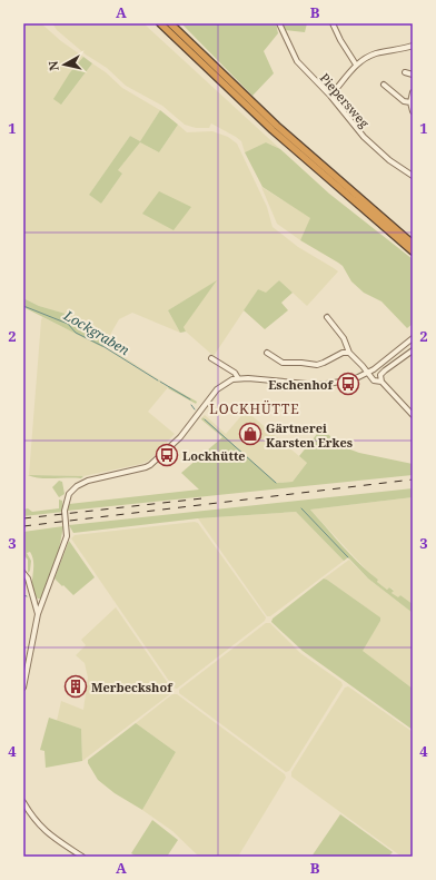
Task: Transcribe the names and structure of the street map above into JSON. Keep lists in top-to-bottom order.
{
  "streets": {
    "street": ["Piepersweg"]
  },
  "districts": ["LOCKHÜTTE"],
  "water": ["Lockgraben"],
  "places": {
    "bus stop": ["Eschenhof", "Lockhütte"],
    "shop": ["Gärtnerei Karsten Erkes"],
    "building": ["Merbeckshof"]
  },
  "north": "left",
  "grid": {
    "columns": ["A", "B"],
    "rows": [
      "1",
      "2",
      "3",
      "4"
    ]
  }
}
